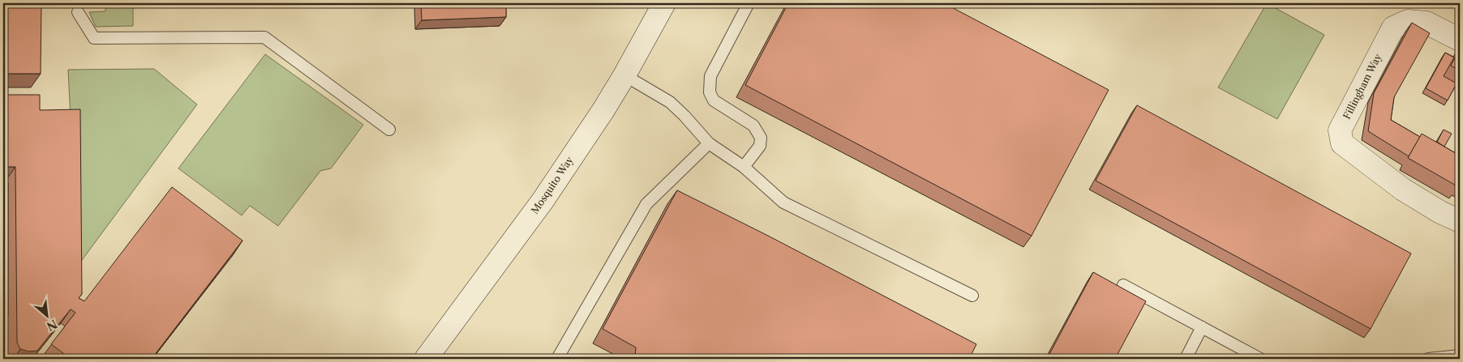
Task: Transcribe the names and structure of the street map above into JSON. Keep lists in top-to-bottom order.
{
  "streets": {
    "street": ["Fillingham Way", "Mosquito Way"]
  },
  "north": "bottom right"
}
